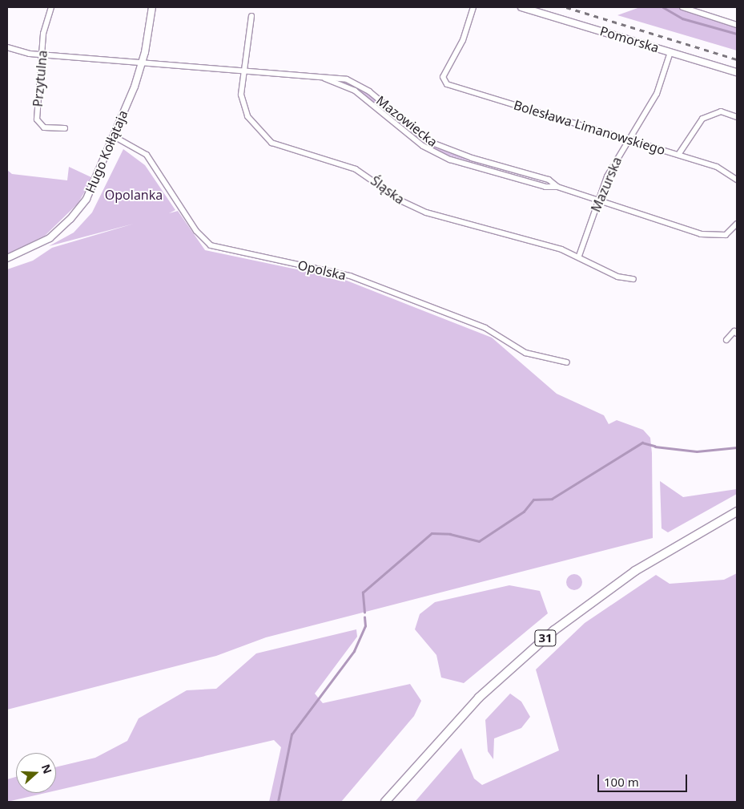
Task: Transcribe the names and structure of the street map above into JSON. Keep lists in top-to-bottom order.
{
  "streets": {
    "main road": ["31"],
    "street": [
      "Pomorska",
      "Przytulna",
      "Mazowiecka",
      "Bolesława Limanowskiego",
      "Hugo Kołłątaja",
      "Mazurska",
      "Śląska",
      "Opolska"
    ]
  },
  "crossings": [
    ["Pomorska", "Mazurska"],
    ["Przytulna", "Mazowiecka"],
    ["Mazowiecka", "Hugo Kołłątaja"],
    ["Mazowiecka", "Mazurska"],
    ["Mazowiecka", "Śląska"],
    ["Bolesława Limanowskiego", "Mazurska"],
    ["Hugo Kołłątaja", "Opolska"],
    ["Mazurska", "Śląska"]
  ],
  "parks": ["Opolanka"],
  "scale_bar": "100 m",
  "north": "right"
}
